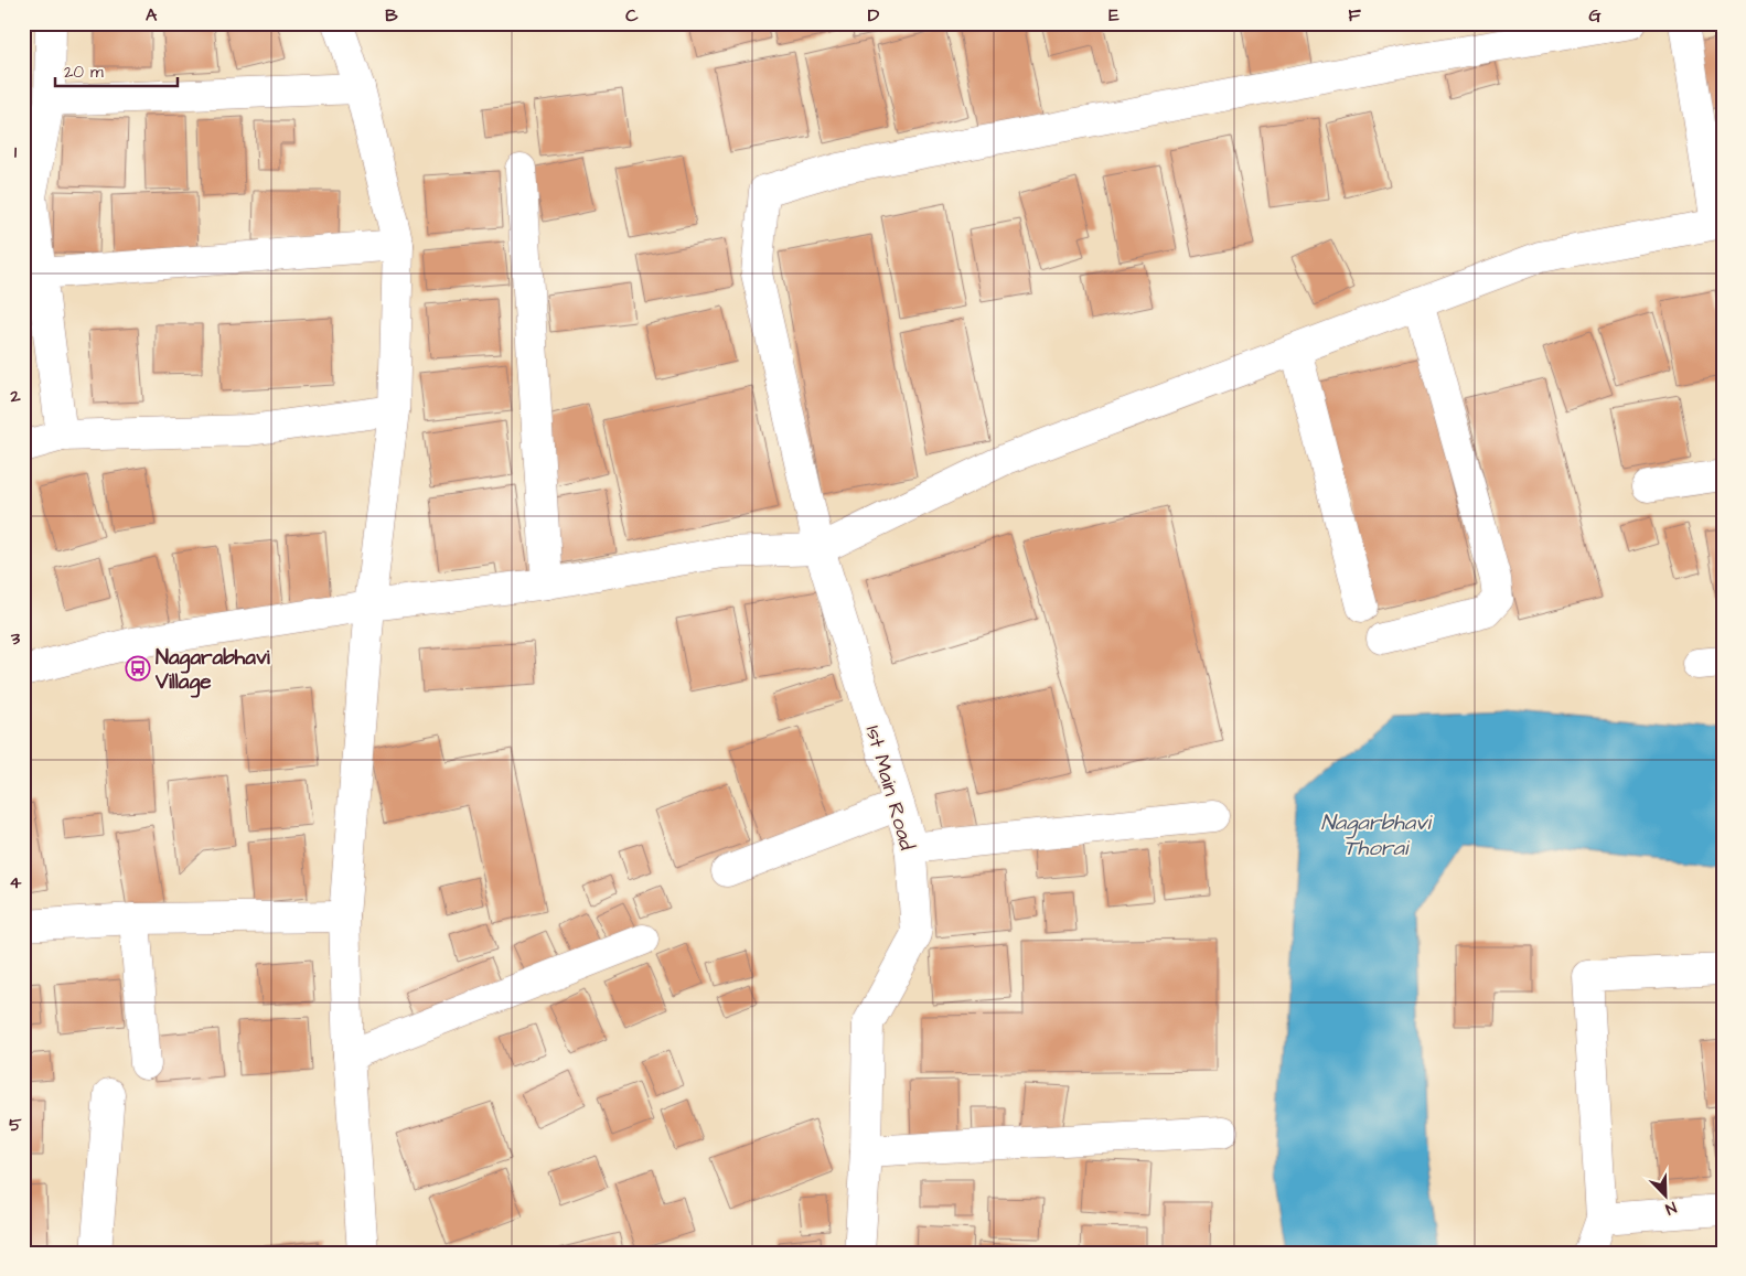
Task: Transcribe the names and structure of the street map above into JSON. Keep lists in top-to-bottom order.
{
  "streets": {
    "street": ["1st Main Road"]
  },
  "water": ["Nagarbhavi Thorai"],
  "places": {
    "bus stop": ["Nagarabhavi Village"]
  },
  "scale_bar": "20 m",
  "north": "bottom right",
  "grid": {
    "columns": [
      "A",
      "B",
      "C",
      "D",
      "E",
      "F",
      "G"
    ],
    "rows": [
      "1",
      "2",
      "3",
      "4",
      "5"
    ]
  }
}
